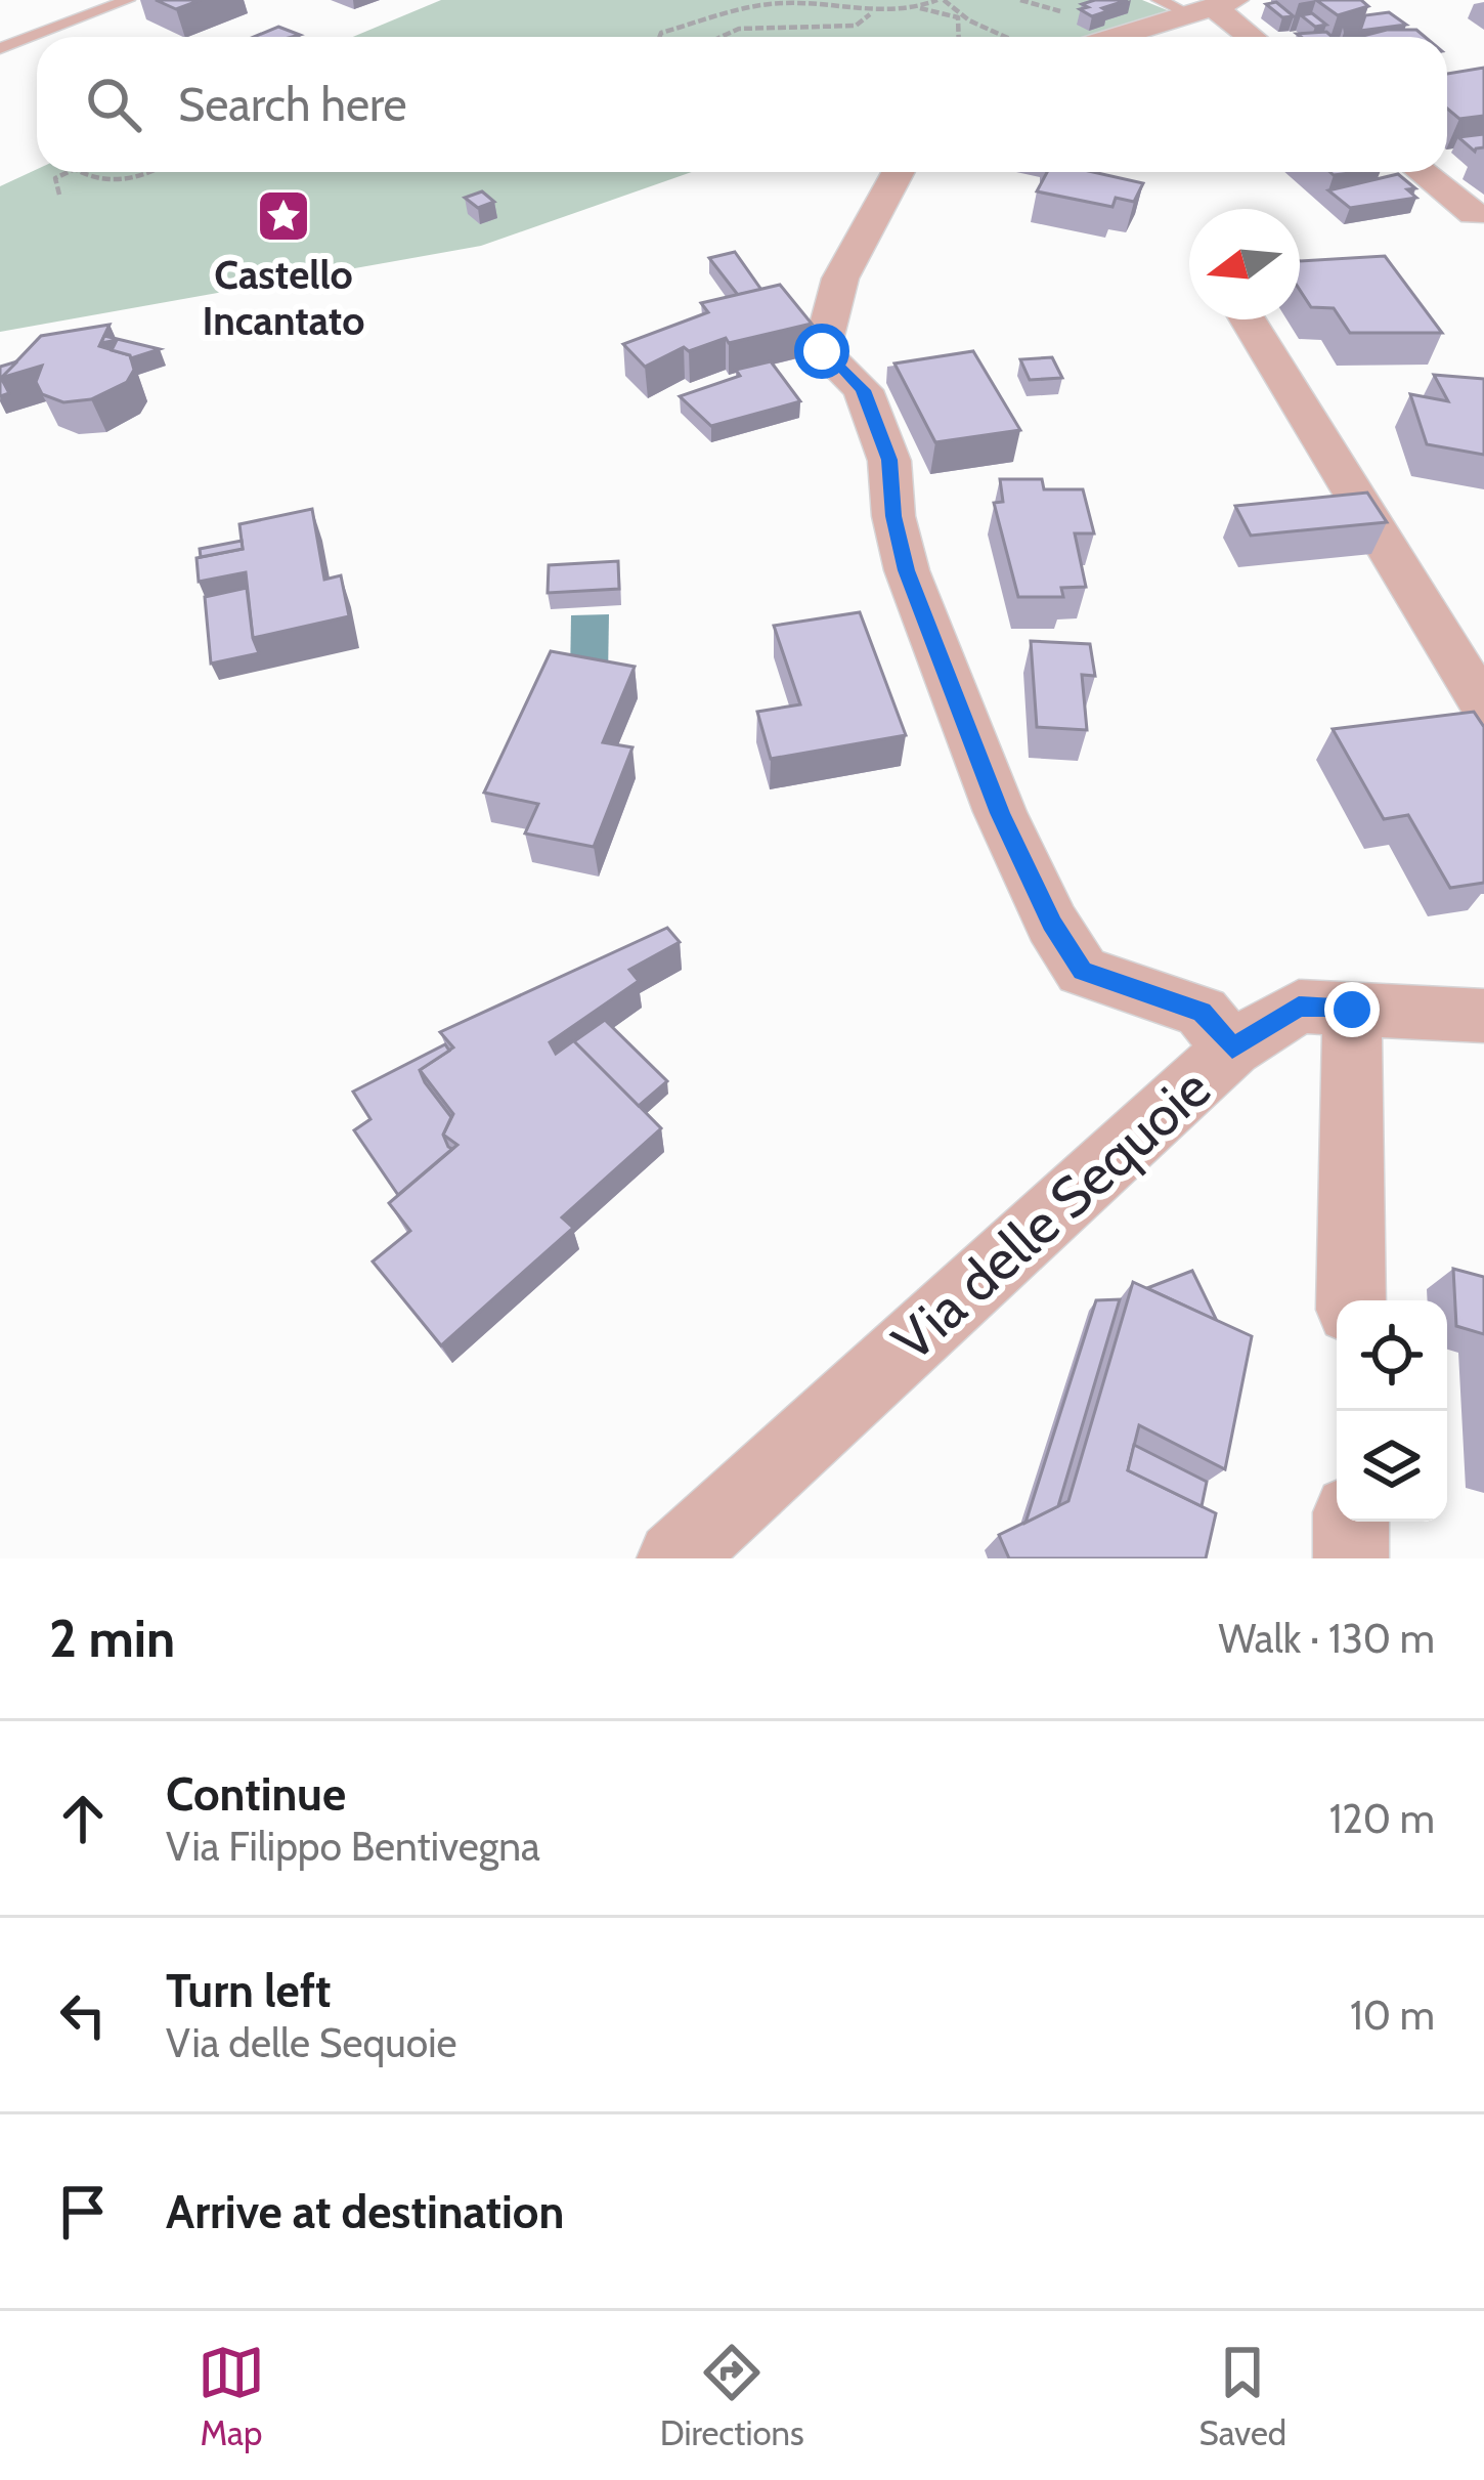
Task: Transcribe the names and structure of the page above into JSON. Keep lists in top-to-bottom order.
{
  "streets": {
    "street": ["Via delle Sequoie"]
  },
  "places": {
    "place": ["Castello Incantato"]
  },
  "north": "left",
  "page": {
    "search": "Search here",
    "heading": ["2 min", "Walk · 130 m"],
    "list": [
      ["Continue", "Via Filippo Bentivegna", "120 m"],
      ["Turn left", "Via delle Sequoie", "10 m"],
      "Arrive at destination"
    ],
    "nav": ["Map", "Directions", "Saved"]
  }
}
